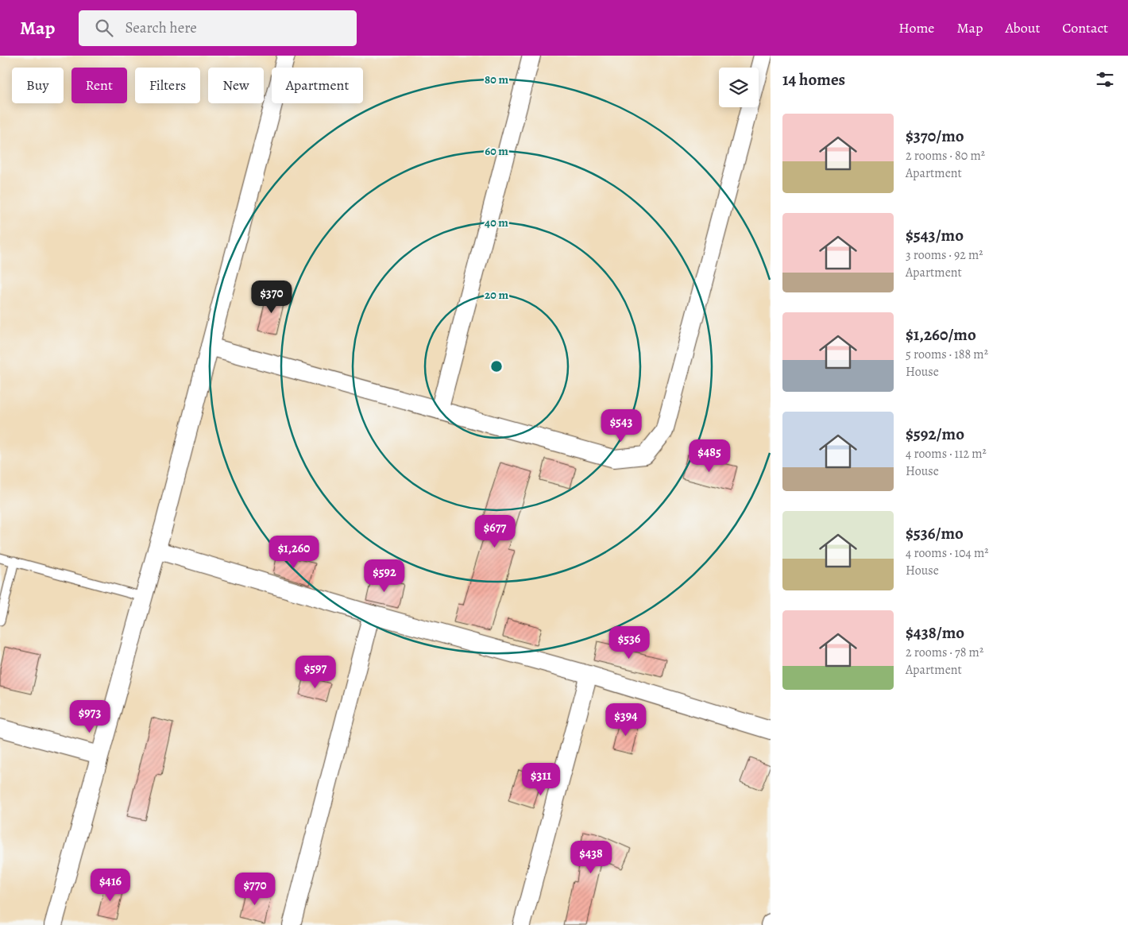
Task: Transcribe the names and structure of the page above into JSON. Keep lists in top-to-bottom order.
{
  "page": {
    "header": "Map",
    "search": "Search here",
    "nav": [
      "Home",
      "Map",
      "About",
      "Contact"
    ],
    "heading": "14 homes",
    "chip": [
      "Buy",
      "Rent",
      "Filters",
      "New",
      "Apartment"
    ],
    "list": [
      {
        "name": "$370/mo",
        "note": "2 rooms · 80 m² · Apartment"
      },
      {
        "name": "$543/mo",
        "note": "3 rooms · 92 m² · Apartment"
      },
      {
        "name": "$1,260/mo",
        "note": "5 rooms · 188 m² · House"
      },
      {
        "name": "$592/mo",
        "note": "4 rooms · 112 m² · House"
      },
      {
        "name": "$536/mo",
        "note": "4 rooms · 104 m² · House"
      },
      {
        "name": "$438/mo",
        "note": "2 rooms · 78 m² · Apartment"
      }
    ],
    "price": [
      "$370",
      "$543",
      "$485",
      "$677",
      "$1,260",
      "$592",
      "$536",
      "$597",
      "$973",
      "$394",
      "$311",
      "$438",
      "$416",
      "$770"
    ]
  },
  "rings": [
    "80 m",
    "60 m",
    "40 m",
    "20 m"
  ]
}
